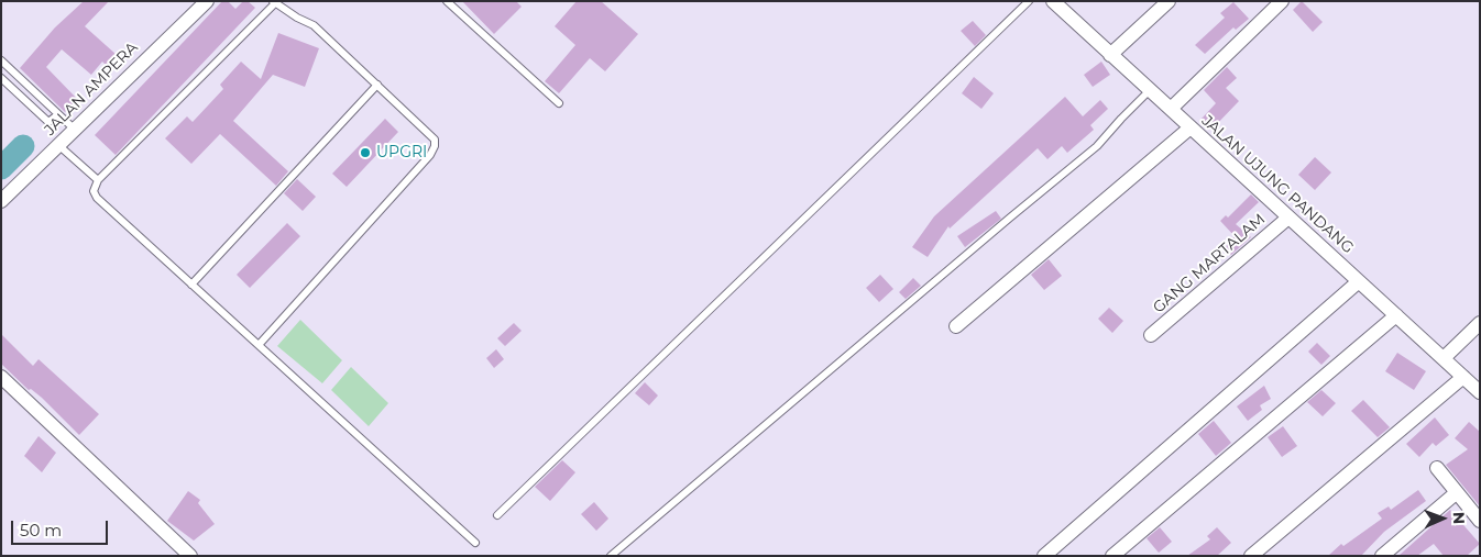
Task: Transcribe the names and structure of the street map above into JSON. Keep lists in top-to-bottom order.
{
  "streets": {
    "street": ["JALAN AMPERA", "JALAN UJUNG PANDANG", "GANG MARTALAM"]
  },
  "crossings": [
    ["JALAN UJUNG PANDANG", "GANG MARTALAM"]
  ],
  "places": ["UPGRI"],
  "scale_bar": "50 m",
  "north": "right"
}
